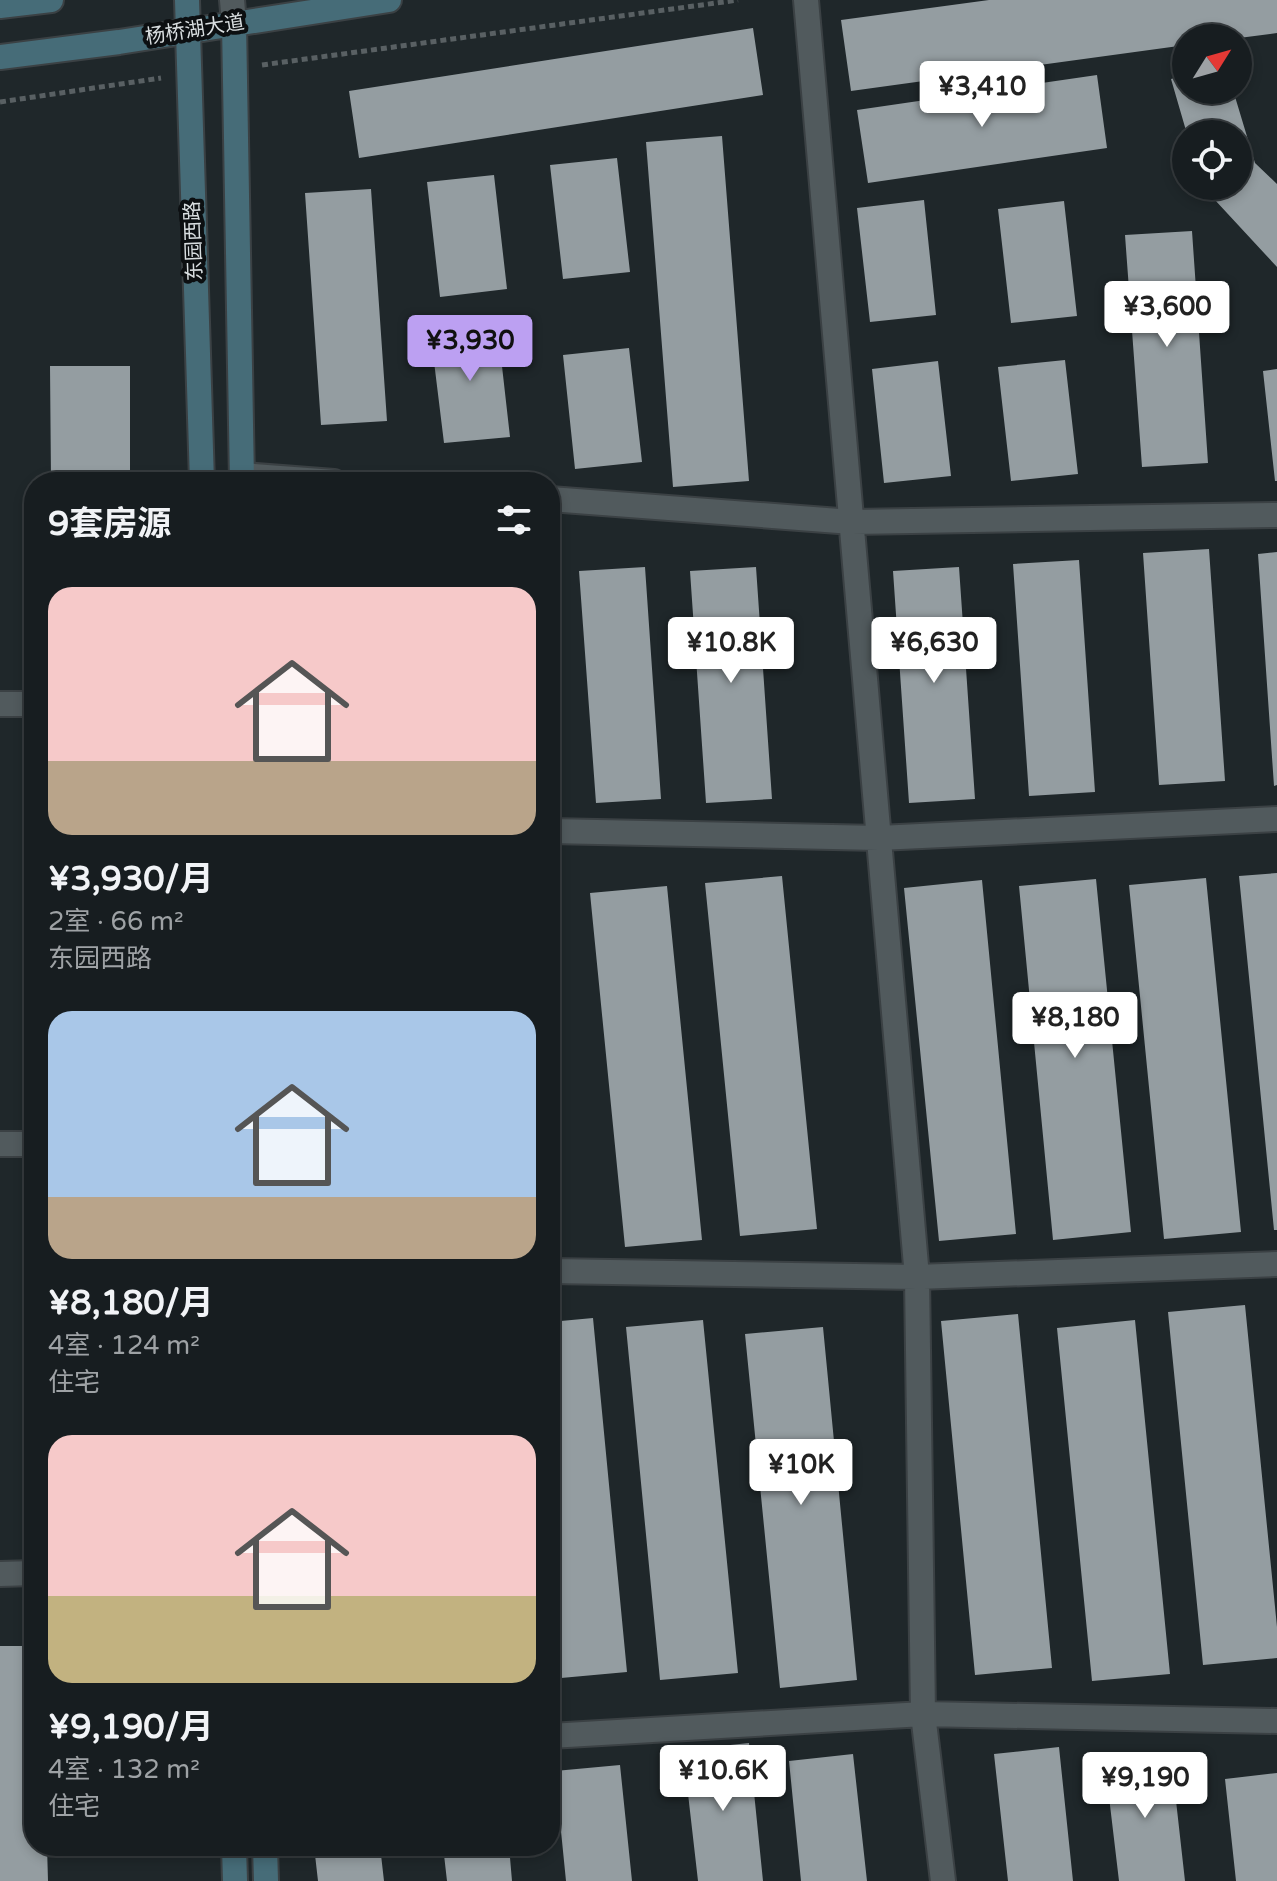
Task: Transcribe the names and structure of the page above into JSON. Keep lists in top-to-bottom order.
{
  "streets": {
    "main road": ["杨桥湖大道", "东园西路"]
  },
  "crossings": [
    ["杨桥湖大道", "东园西路"]
  ],
  "north": "top right",
  "page": {
    "price": [
      "¥3,410",
      "¥3,600",
      "¥3,930",
      "¥10.8K",
      "¥6,630",
      "¥8,180",
      "¥10K",
      "¥10.6K",
      "¥9,190"
    ],
    "heading": "9套房源",
    "list": [
      {
        "name": "¥3,930/月",
        "note": "2室 · 66 m² · 东园西路"
      },
      {
        "name": "¥8,180/月",
        "note": "4室 · 124 m² · 住宅"
      },
      {
        "name": "¥9,190/月",
        "note": "4室 · 132 m² · 住宅"
      }
    ]
  }
}
